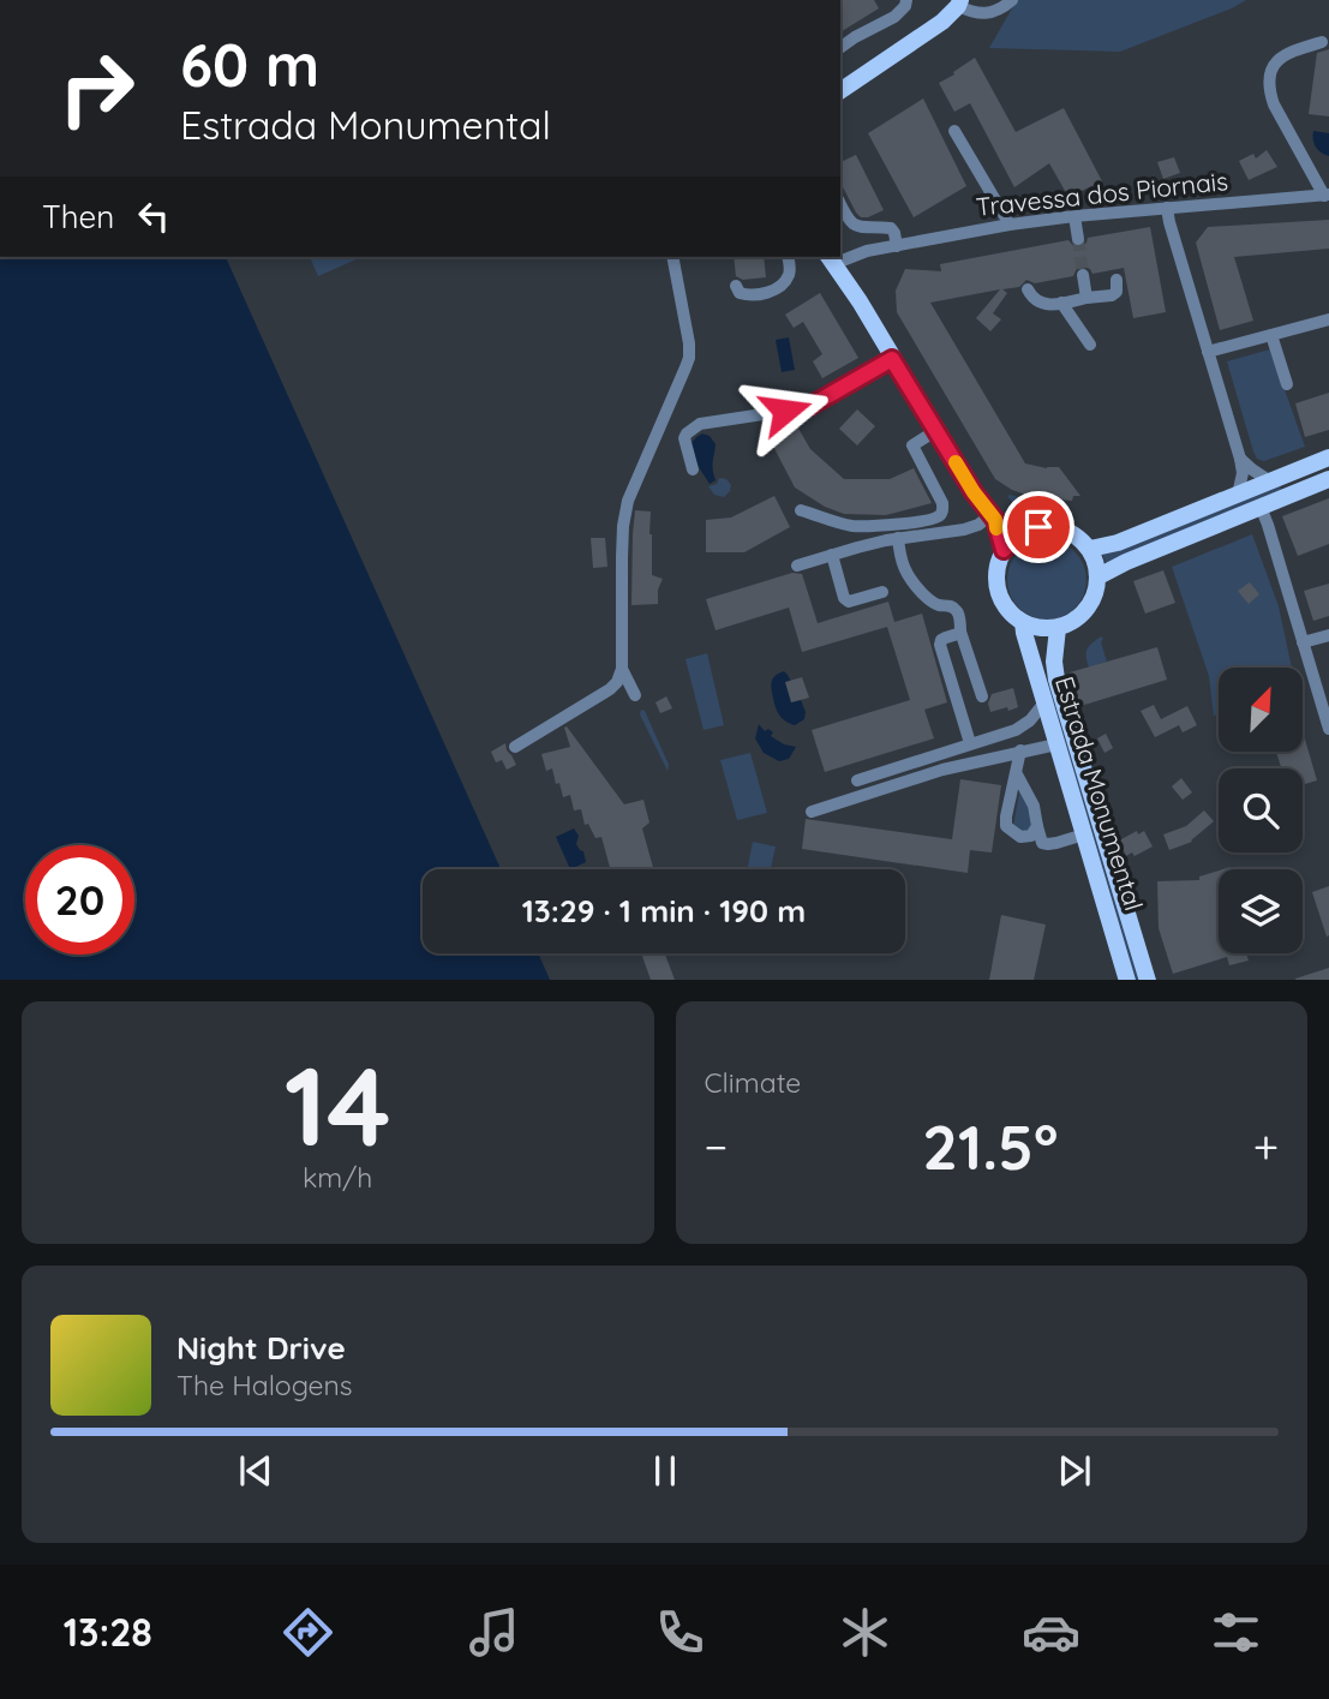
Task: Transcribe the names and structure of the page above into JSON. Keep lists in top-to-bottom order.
{
  "streets": {
    "main road": ["Estrada Monumental"],
    "street": ["Travessa dos Piornais"]
  },
  "north": "top right",
  "page": {
    "turn": ["60 m", "Estrada Monumental"],
    "then": "Then",
    "limit": "20",
    "trip": "13:29 · 1 min · 190 m",
    "tile": [
      ["14", "km/h"],
      "Climate"
    ],
    "heat": ["−", "21.5°", "+"],
    "song": ["Night Drive", "The Halogens"],
    "tabs": "13:28"
  }
}
